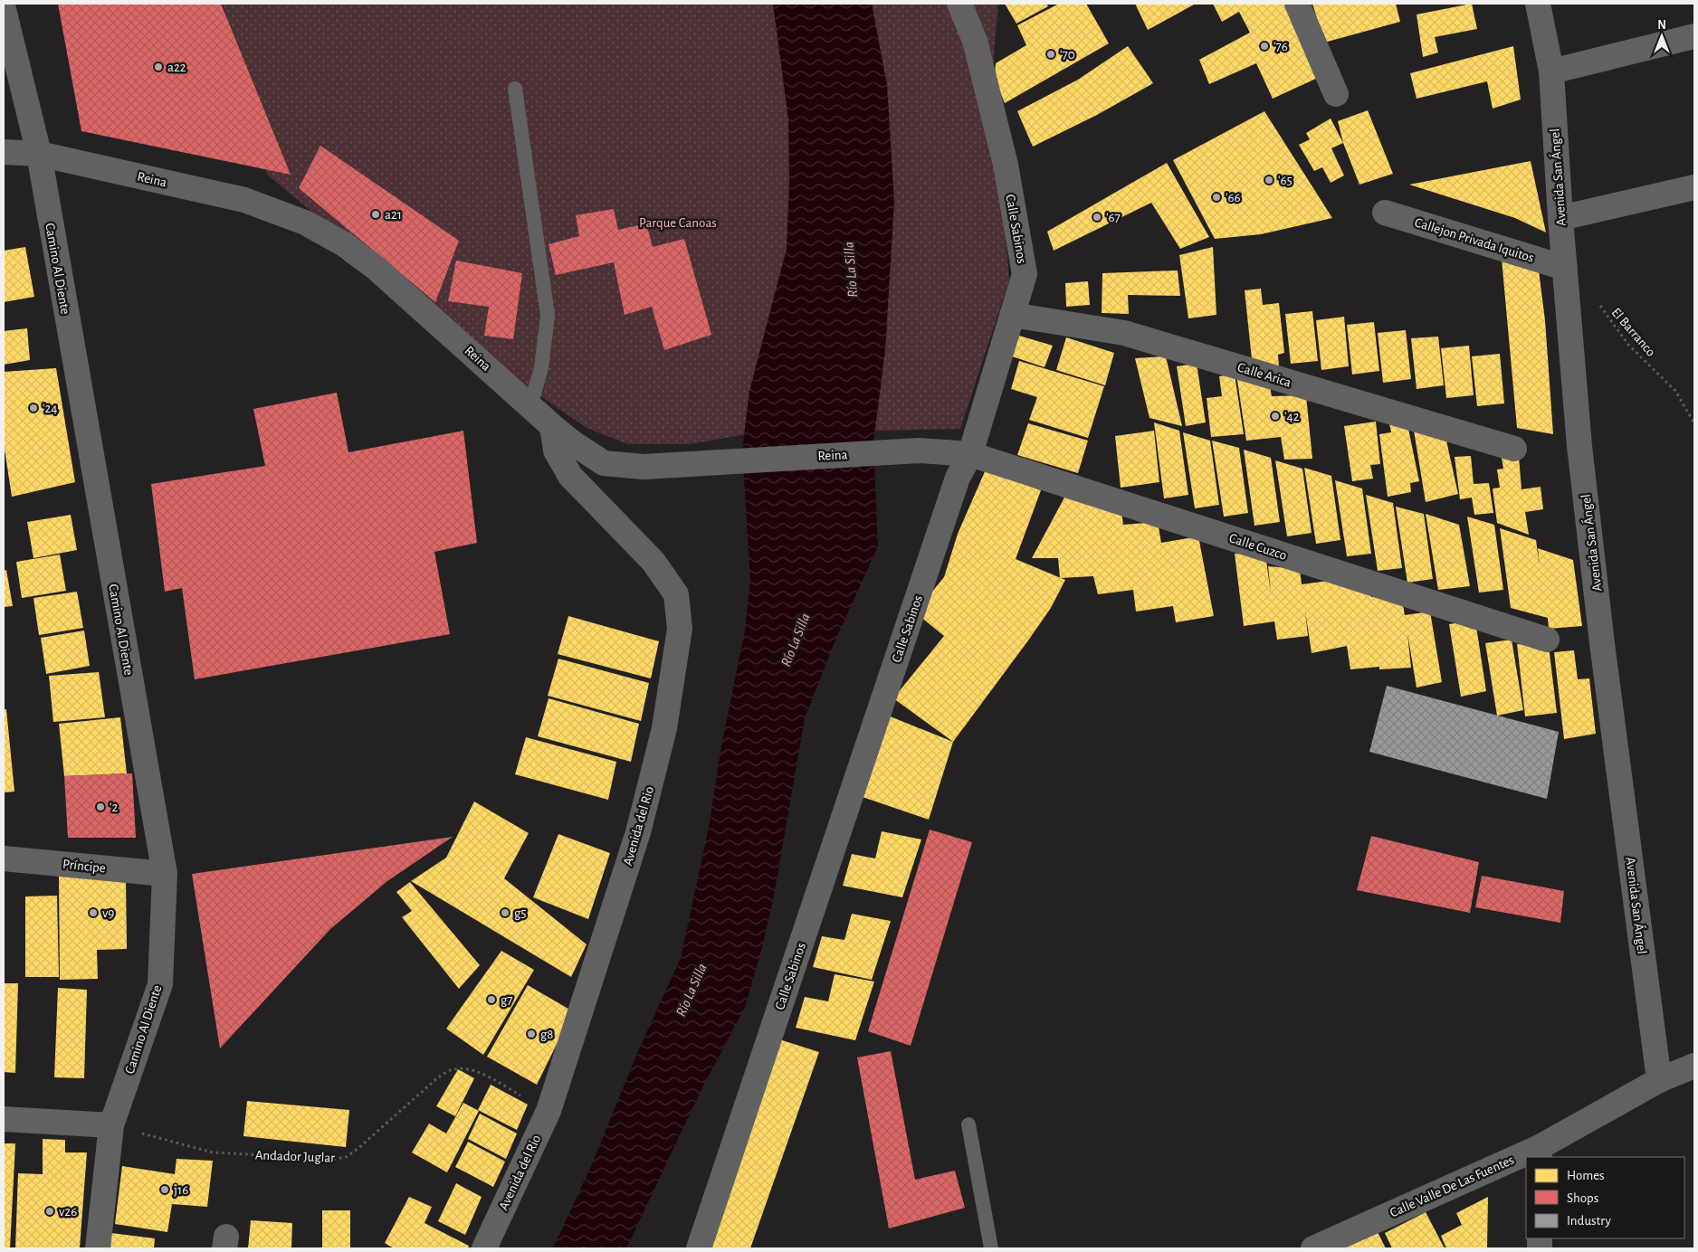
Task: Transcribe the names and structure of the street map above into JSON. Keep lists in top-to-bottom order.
{
  "streets": {
    "street": [
      "Avenida San Ángel",
      "Reina",
      "Calle Sabinos",
      "Callejon Privada Iquitos",
      "Camino Al Diente",
      "Calle Arica",
      "Calle Cuzco",
      "Avenida del Rio",
      "Príncipe",
      "Calle Valle De Las Fuentes"
    ],
    "path": ["El Barranco", "Andador Juglar"]
  },
  "crossings": [
    ["Avenida San Ángel", "Callejon Privada Iquitos"],
    ["Avenida San Ángel", "Calle Valle De Las Fuentes"],
    ["Reina", "Calle Sabinos"],
    ["Reina", "Camino Al Diente"],
    ["Reina", "Calle Cuzco"],
    ["Reina", "Avenida del Rio"],
    ["Calle Sabinos", "Calle Arica"],
    ["Calle Sabinos", "Calle Cuzco"],
    ["Camino Al Diente", "Príncipe"],
    ["Camino Al Diente", "Andador Juglar"],
    ["Avenida del Rio", "Andador Juglar"]
  ],
  "water": ["Río La Silla"],
  "parks": ["Parque Canoas"],
  "places": [
    "'76",
    "'70",
    "a22",
    "'65",
    "'66",
    "a21",
    "'67",
    "'24",
    "'42",
    "'2",
    "v9",
    "g5",
    "g7",
    "g8",
    "j16",
    "v26"
  ],
  "legend": ["Homes", "Shops", "Industry"],
  "north": "top"
}
